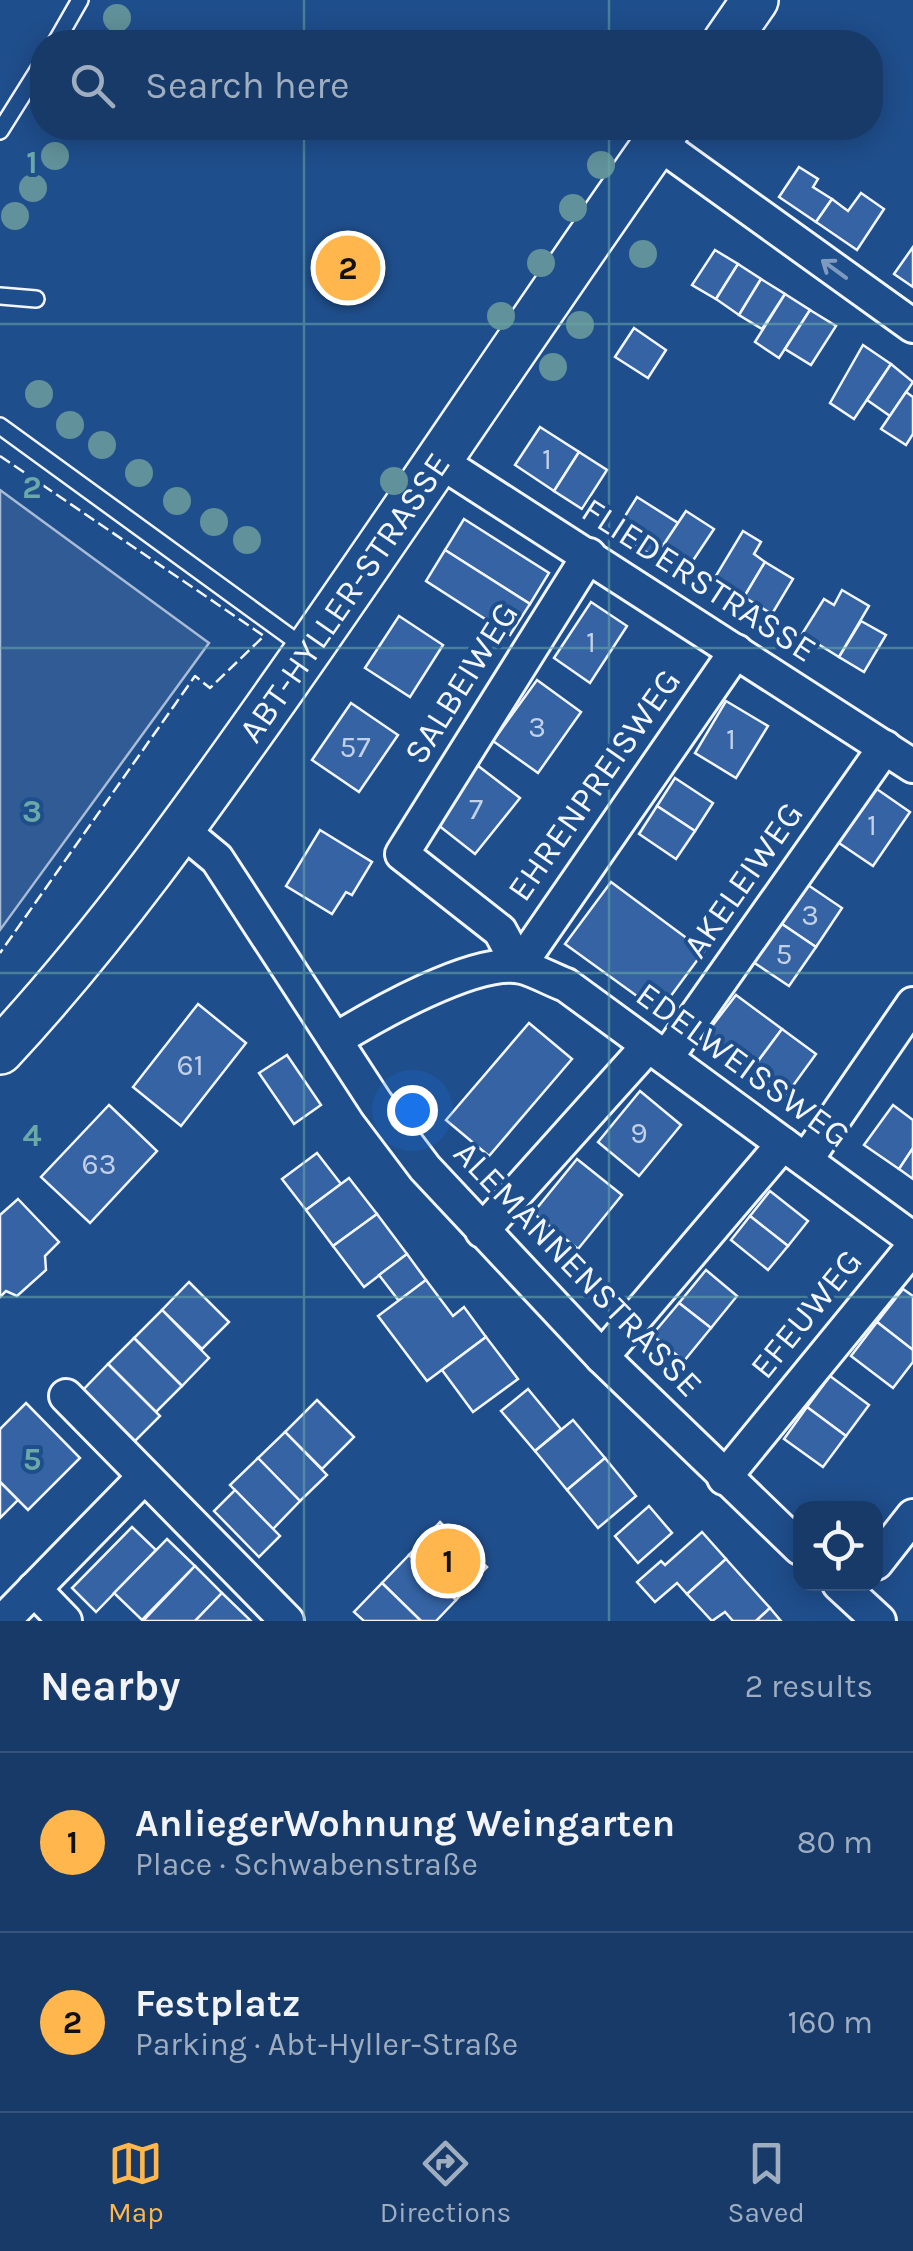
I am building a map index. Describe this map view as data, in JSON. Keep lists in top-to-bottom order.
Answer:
{
  "streets": {
    "street": [
      "FLIEDERSTRASSE",
      "ABT-HYLLER-STRASSE",
      "SALBEIWEG",
      "EHRENPREISWEG",
      "AKELEIWEG",
      "EDELWEISSWEG",
      "ALEMANNENSTRASSE",
      "EFEUWEG"
    ]
  },
  "crossings": [
    ["FLIEDERSTRASSE", "ABT-HYLLER-STRASSE"],
    ["FLIEDERSTRASSE", "SALBEIWEG"],
    ["FLIEDERSTRASSE", "EHRENPREISWEG"],
    ["FLIEDERSTRASSE", "AKELEIWEG"],
    ["ABT-HYLLER-STRASSE", "ALEMANNENSTRASSE"],
    ["SALBEIWEG", "EHRENPREISWEG"],
    ["SALBEIWEG", "EDELWEISSWEG"],
    ["EHRENPREISWEG", "EDELWEISSWEG"],
    ["AKELEIWEG", "EDELWEISSWEG"],
    ["AKELEIWEG", "ALEMANNENSTRASSE"],
    ["ALEMANNENSTRASSE", "EFEUWEG"]
  ],
  "house_numbers": [
    "1",
    "1",
    "3",
    "1",
    "57",
    "7",
    "1",
    "3",
    "5",
    "61",
    "9",
    "63"
  ],
  "page": {
    "search": "Search here",
    "pins": ["2", "1"],
    "heading": ["Nearby", "2 results"],
    "list": [
      {
        "mark": "1",
        "name": "AnliegerWohnung Weingarten",
        "note": "Place · Schwabenstraße",
        "value": "80 m"
      },
      {
        "mark": "2",
        "name": "Festplatz",
        "note": "Parking · Abt-Hyller-Straße",
        "value": "160 m"
      }
    ],
    "nav": ["Map", "Directions", "Saved"]
  },
  "grid": {
    "rows": [
      "1",
      "2",
      "3",
      "4",
      "5"
    ]
  }
}
